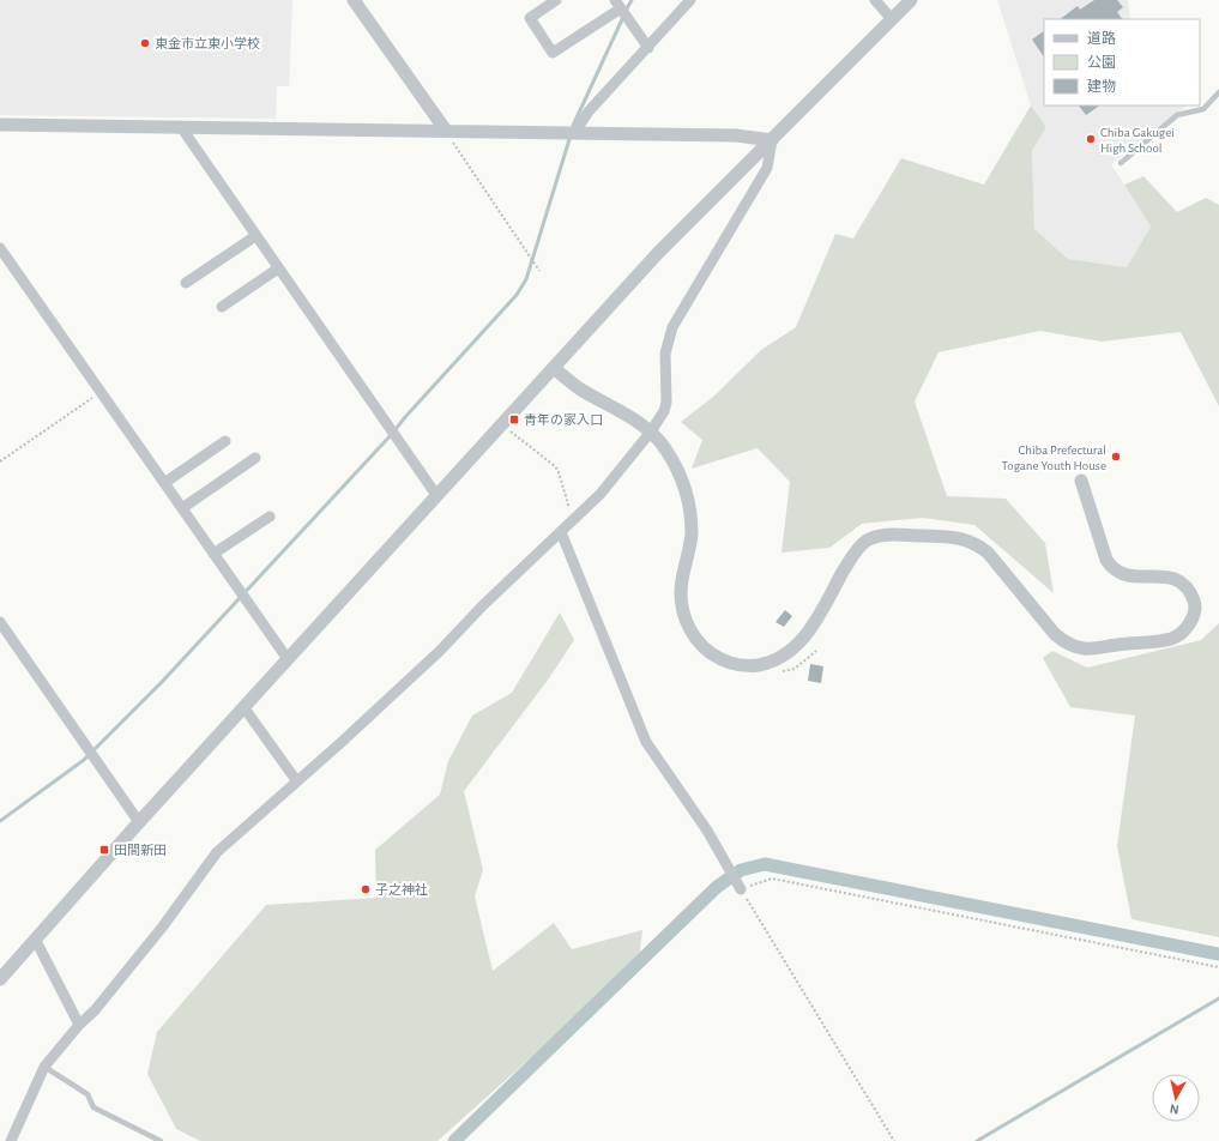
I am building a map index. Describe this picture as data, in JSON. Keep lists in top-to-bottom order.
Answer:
{
  "places": {
    "other": [
      "東金市立東小学校",
      "Chiba Gakugei High School",
      "Chiba Prefectural Togane Youth House",
      "子之神社"
    ],
    "transit": ["青年の家入口", "田間新田"]
  },
  "legend": ["道路", "公園", "建物"],
  "north": "bottom"
}
